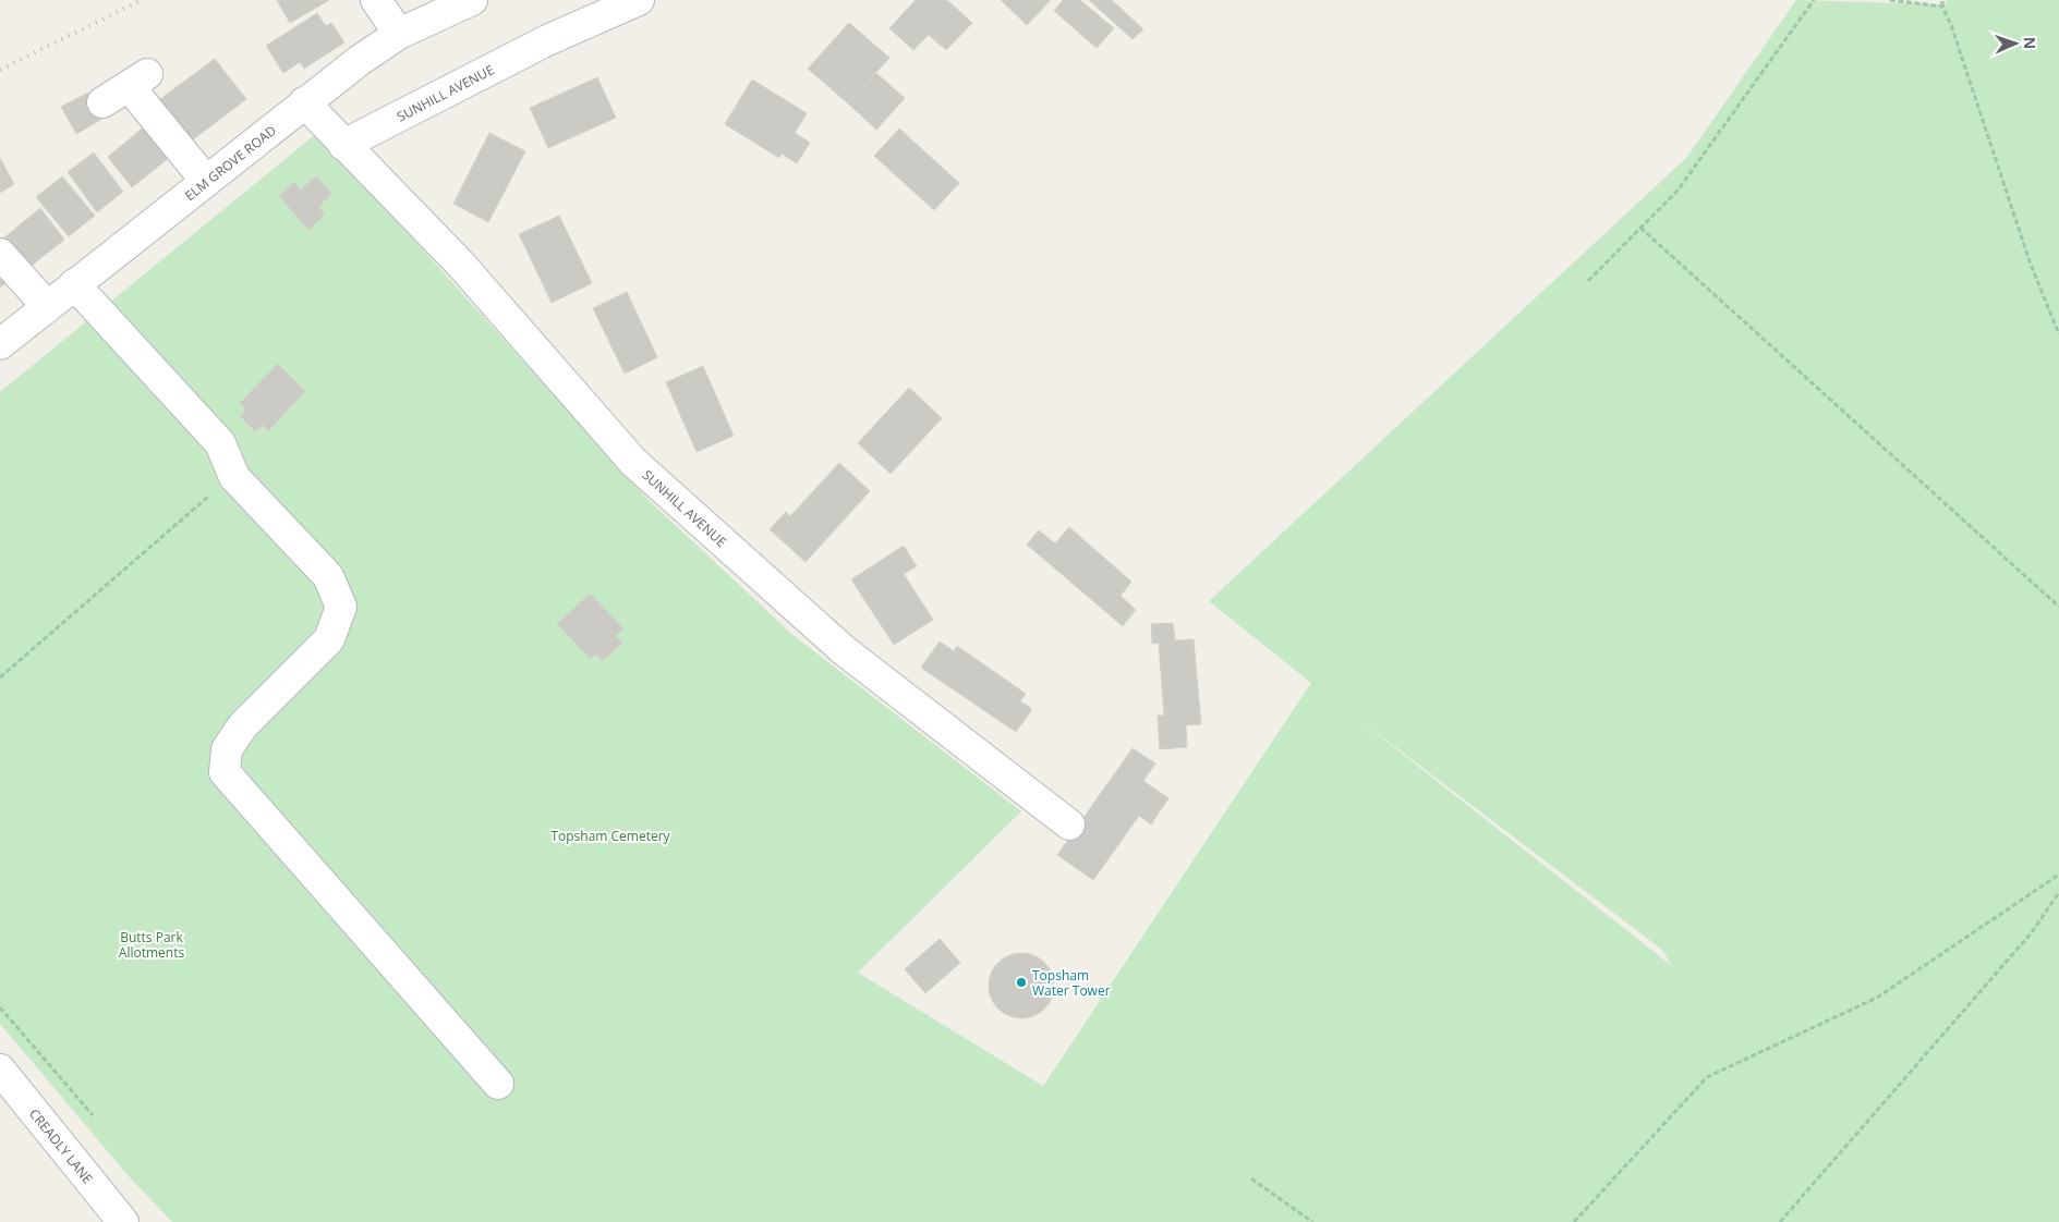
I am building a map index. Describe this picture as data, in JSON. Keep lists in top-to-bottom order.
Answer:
{
  "streets": {
    "street": ["SUNHILL AVENUE", "ELM GROVE ROAD", "CREADLY LANE"]
  },
  "crossings": [
    ["SUNHILL AVENUE", "ELM GROVE ROAD"]
  ],
  "parks": ["Topsham Cemetery", "Butts Park Allotments"],
  "places": ["Topsham Water Tower"],
  "north": "right"
}
